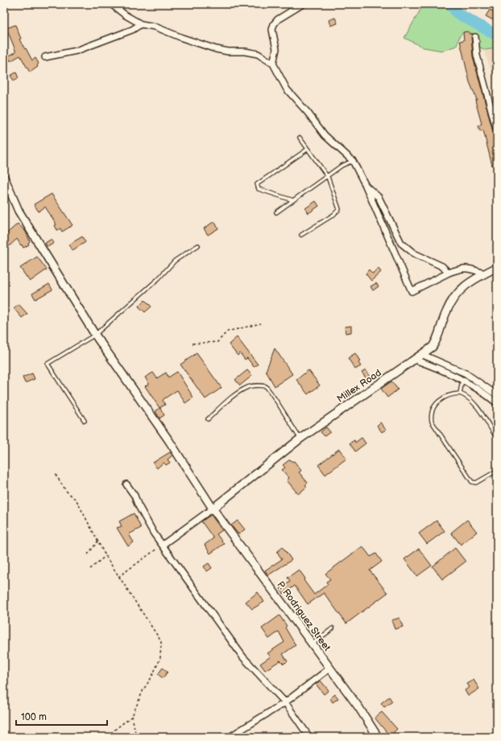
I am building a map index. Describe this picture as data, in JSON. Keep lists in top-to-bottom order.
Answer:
{
  "streets": {
    "street": ["Millex Road", "P. Rodriguez Street"]
  },
  "crossings": [
    ["Millex Road", "P. Rodriguez Street"]
  ],
  "scale_bar": "100 m"
}
